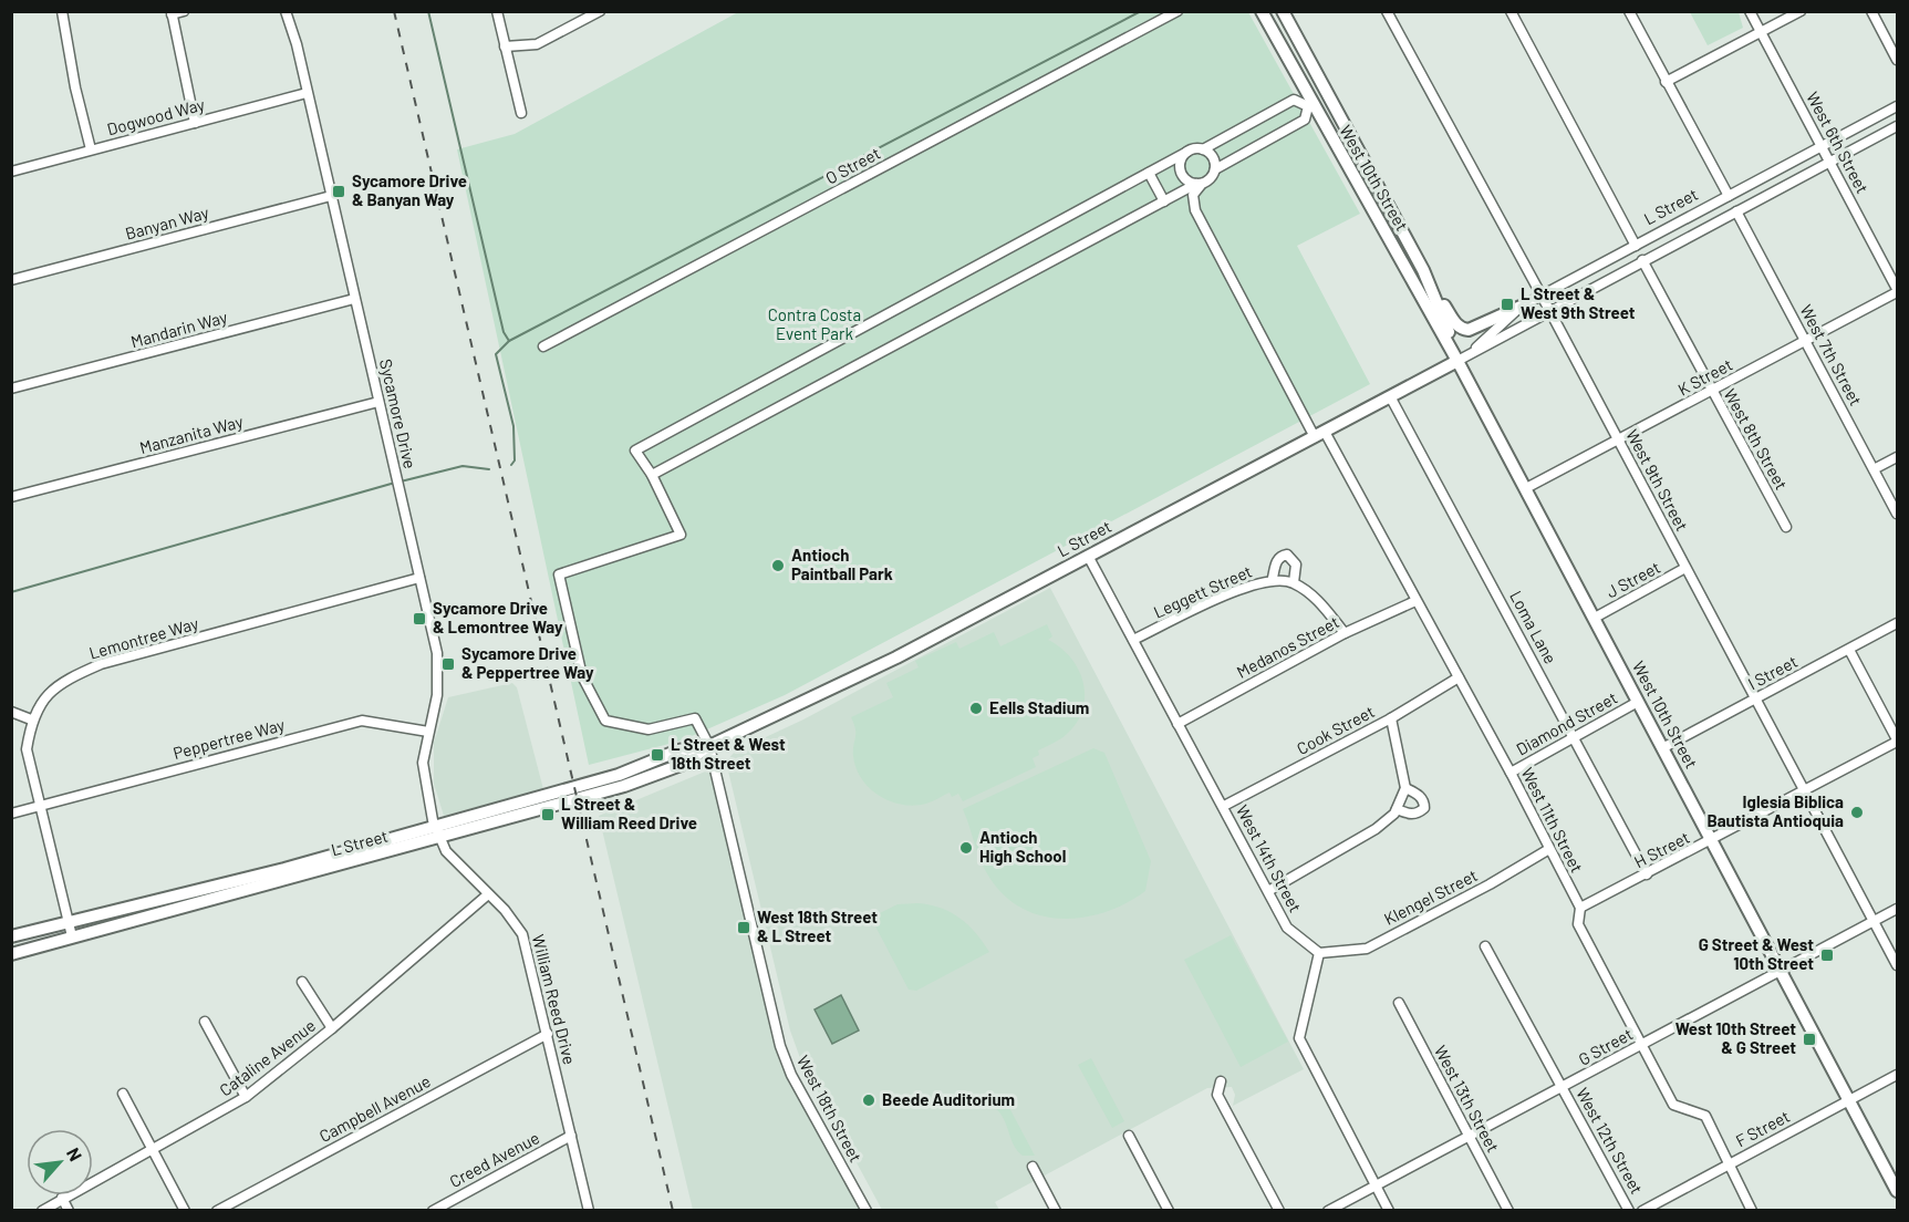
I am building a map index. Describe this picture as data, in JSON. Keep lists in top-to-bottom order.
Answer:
{
  "streets": {
    "main road": ["West 10th Street", "L Street"],
    "street": [
      "Dogwood Way",
      "West 6th Street",
      "O Street",
      "Banyan Way",
      "Mandarin Way",
      "West 7th Street",
      "K Street",
      "Sycamore Drive",
      "Manzanita Way",
      "West 8th Street",
      "West 9th Street",
      "J Street",
      "Leggett Street",
      "Loma Lane",
      "Lemontree Way",
      "Medanos Street",
      "I Street",
      "Diamond Street",
      "Cook Street",
      "Peppertree Way",
      "West 11th Street",
      "H Street",
      "West 14th Street",
      "Klengel Street",
      "William Reed Drive",
      "G Street",
      "Cataline Avenue",
      "West 13th Street",
      "Campbell Avenue",
      "West 18th Street",
      "F Street",
      "West 12th Street",
      "Creed Avenue"
    ]
  },
  "crossings": [
    ["Dogwood Way", "Sycamore Drive"],
    ["West 6th Street", "L Street"],
    ["West 6th Street", "K Street"],
    ["West 10th Street", "L Street"],
    ["West 10th Street", "K Street"],
    ["West 10th Street", "J Street"],
    ["West 10th Street", "I Street"],
    ["West 10th Street", "Diamond Street"],
    ["West 10th Street", "H Street"],
    ["West 10th Street", "G Street"],
    ["West 10th Street", "F Street"],
    ["L Street", "West 7th Street"],
    ["L Street", "Sycamore Drive"],
    ["L Street", "West 8th Street"],
    ["L Street", "West 9th Street"],
    ["L Street", "Loma Lane"],
    ["L Street", "Lemontree Way"],
    ["L Street", "West 11th Street"],
    ["L Street", "West 14th Street"],
    ["L Street", "William Reed Drive"],
    ["L Street", "West 18th Street"],
    ["Banyan Way", "Sycamore Drive"],
    ["Mandarin Way", "Sycamore Drive"],
    ["West 7th Street", "K Street"],
    ["K Street", "West 8th Street"],
    ["K Street", "West 9th Street"],
    ["Sycamore Drive", "Manzanita Way"],
    ["Sycamore Drive", "Lemontree Way"],
    ["Sycamore Drive", "Peppertree Way"],
    ["Sycamore Drive", "William Reed Drive"],
    ["West 9th Street", "J Street"],
    ["West 9th Street", "I Street"],
    ["West 9th Street", "H Street"],
    ["West 9th Street", "G Street"],
    ["Leggett Street", "Medanos Street"],
    ["Leggett Street", "West 14th Street"],
    ["Loma Lane", "Diamond Street"],
    ["Loma Lane", "H Street"],
    ["Lemontree Way", "Peppertree Way"],
    ["Medanos Street", "West 11th Street"],
    ["Medanos Street", "West 14th Street"],
    ["Diamond Street", "West 11th Street"],
    ["Cook Street", "West 11th Street"],
    ["Cook Street", "West 14th Street"],
    ["West 11th Street", "H Street"],
    ["West 11th Street", "Klengel Street"],
    ["West 11th Street", "G Street"],
    ["West 11th Street", "F Street"],
    ["West 14th Street", "Klengel Street"],
    ["William Reed Drive", "Cataline Avenue"],
    ["William Reed Drive", "Campbell Avenue"],
    ["William Reed Drive", "Creed Avenue"],
    ["G Street", "West 13th Street"],
    ["G Street", "West 12th Street"]
  ],
  "parks": ["Contra Costa Event Park"],
  "places": {
    "transit": [
      "Sycamore Drive & Banyan Way",
      "L Street & West 9th Street",
      "Sycamore Drive & Lemontree Way",
      "Sycamore Drive & Peppertree Way",
      "L Street & West 18th Street",
      "L Street & William Reed Drive",
      "West 18th Street & L Street",
      "G Street & West 10th Street",
      "West 10th Street & G Street"
    ],
    "other": [
      "Antioch Paintball Park",
      "Eells Stadium",
      "Iglesia Biblica Bautista Antioquia",
      "Antioch High School",
      "Beede Auditorium"
    ]
  },
  "north": "top right"
}
